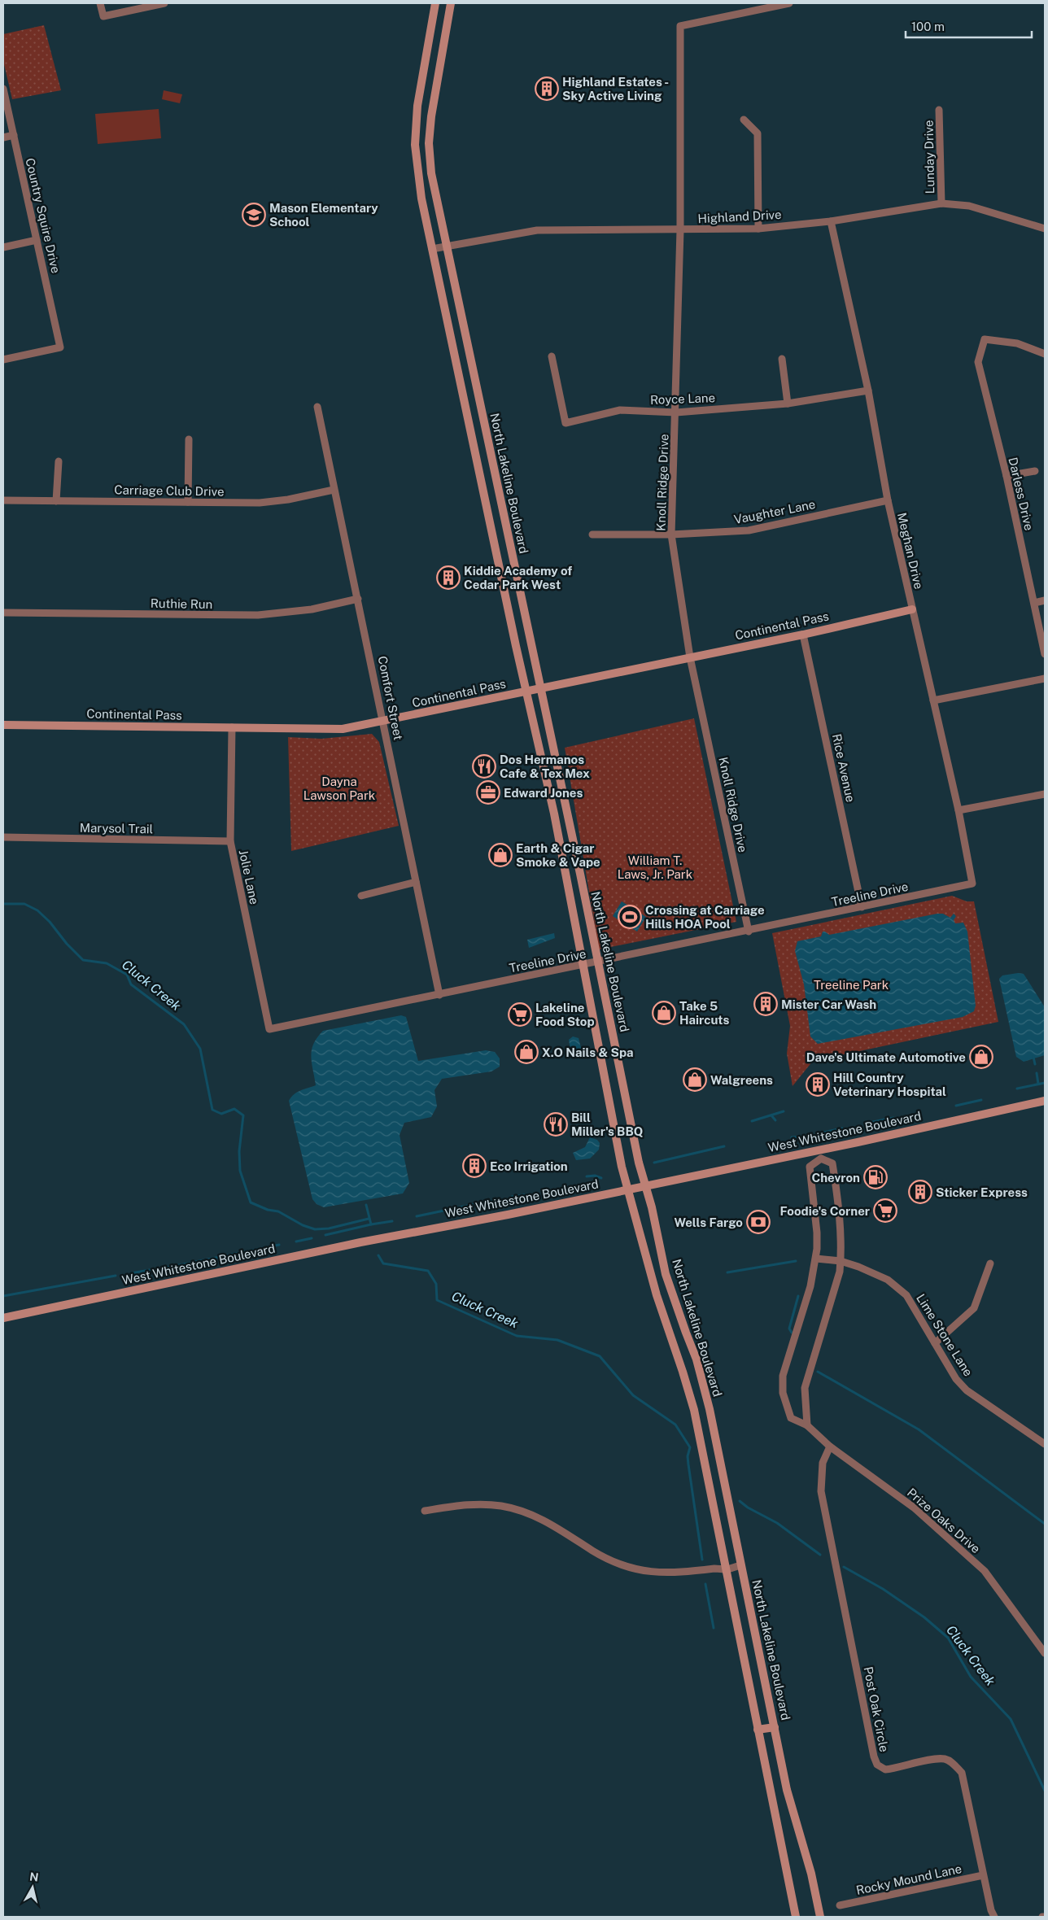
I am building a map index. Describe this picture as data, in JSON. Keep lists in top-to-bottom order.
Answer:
{
  "streets": {
    "main road": ["North Lakeline Boulevard", "Continental Pass", "West Whitestone Boulevard"],
    "street": [
      "Lunday Drive",
      "Country Squire Drive",
      "Highland Drive",
      "Royce Lane",
      "Knoll Ridge Drive",
      "Carriage Club Drive",
      "Darless Drive",
      "Vaughter Lane",
      "Meghan Drive",
      "Ruthie Run",
      "Comfort Street",
      "Rice Avenue",
      "Marysol Trail",
      "Jolie Lane",
      "Treeline Drive",
      "Lime Stone Lane",
      "Prize Oaks Drive",
      "Post Oak Circle",
      "Rocky Mound Lane"
    ]
  },
  "crossings": [
    ["Lunday Drive", "Highland Drive"],
    ["Highland Drive", "Knoll Ridge Drive"],
    ["Highland Drive", "North Lakeline Boulevard"],
    ["Highland Drive", "Meghan Drive"],
    ["Royce Lane", "Knoll Ridge Drive"],
    ["Royce Lane", "Meghan Drive"],
    ["Knoll Ridge Drive", "Vaughter Lane"],
    ["Knoll Ridge Drive", "Continental Pass"],
    ["Knoll Ridge Drive", "Treeline Drive"],
    ["North Lakeline Boulevard", "Continental Pass"],
    ["North Lakeline Boulevard", "Treeline Drive"],
    ["North Lakeline Boulevard", "West Whitestone Boulevard"],
    ["Carriage Club Drive", "Comfort Street"],
    ["Vaughter Lane", "Meghan Drive"],
    ["Meghan Drive", "Continental Pass"],
    ["Meghan Drive", "Treeline Drive"],
    ["Ruthie Run", "Comfort Street"],
    ["Continental Pass", "Comfort Street"],
    ["Continental Pass", "Rice Avenue"],
    ["Continental Pass", "Jolie Lane"],
    ["Comfort Street", "Treeline Drive"],
    ["Rice Avenue", "Treeline Drive"],
    ["Marysol Trail", "Jolie Lane"],
    ["Jolie Lane", "Treeline Drive"],
    ["West Whitestone Boulevard", "Prize Oaks Drive"],
    ["Lime Stone Lane", "Prize Oaks Drive"],
    ["Prize Oaks Drive", "Post Oak Circle"],
    ["Post Oak Circle", "Rocky Mound Lane"]
  ],
  "water": ["Cluck Creek"],
  "parks": ["Dayna Lawson Park", "William T. Laws, Jr. Park", "Treeline Park"],
  "places": {
    "building": [
      "Highland Estates - Sky Active Living",
      "Kiddie Academy of Cedar Park West",
      "Mister Car Wash",
      "Hill Country Veterinary Hospital",
      "Eco Irrigation",
      "Sticker Express"
    ],
    "school or university": ["Mason Elementary School"],
    "restaurant": ["Dos Hermanos Cafe & Tex Mex", "Bill Miller's BBQ"],
    "office": ["Edward Jones"],
    "shop": [
      "Earth & Cigar Smoke & Vape",
      "Take 5 Haircuts",
      "X.O Nails & Spa",
      "Dave's Ultimate Automotive",
      "Walgreens"
    ],
    "sports": ["Crossing at Carriage Hills HOA Pool"],
    "supermarket": ["Lakeline Food Stop", "Foodie's Corner"],
    "fuel station": ["Chevron"],
    "bank": ["Wells Fargo"]
  },
  "scale_bar": "100 m",
  "north": "top"
}
